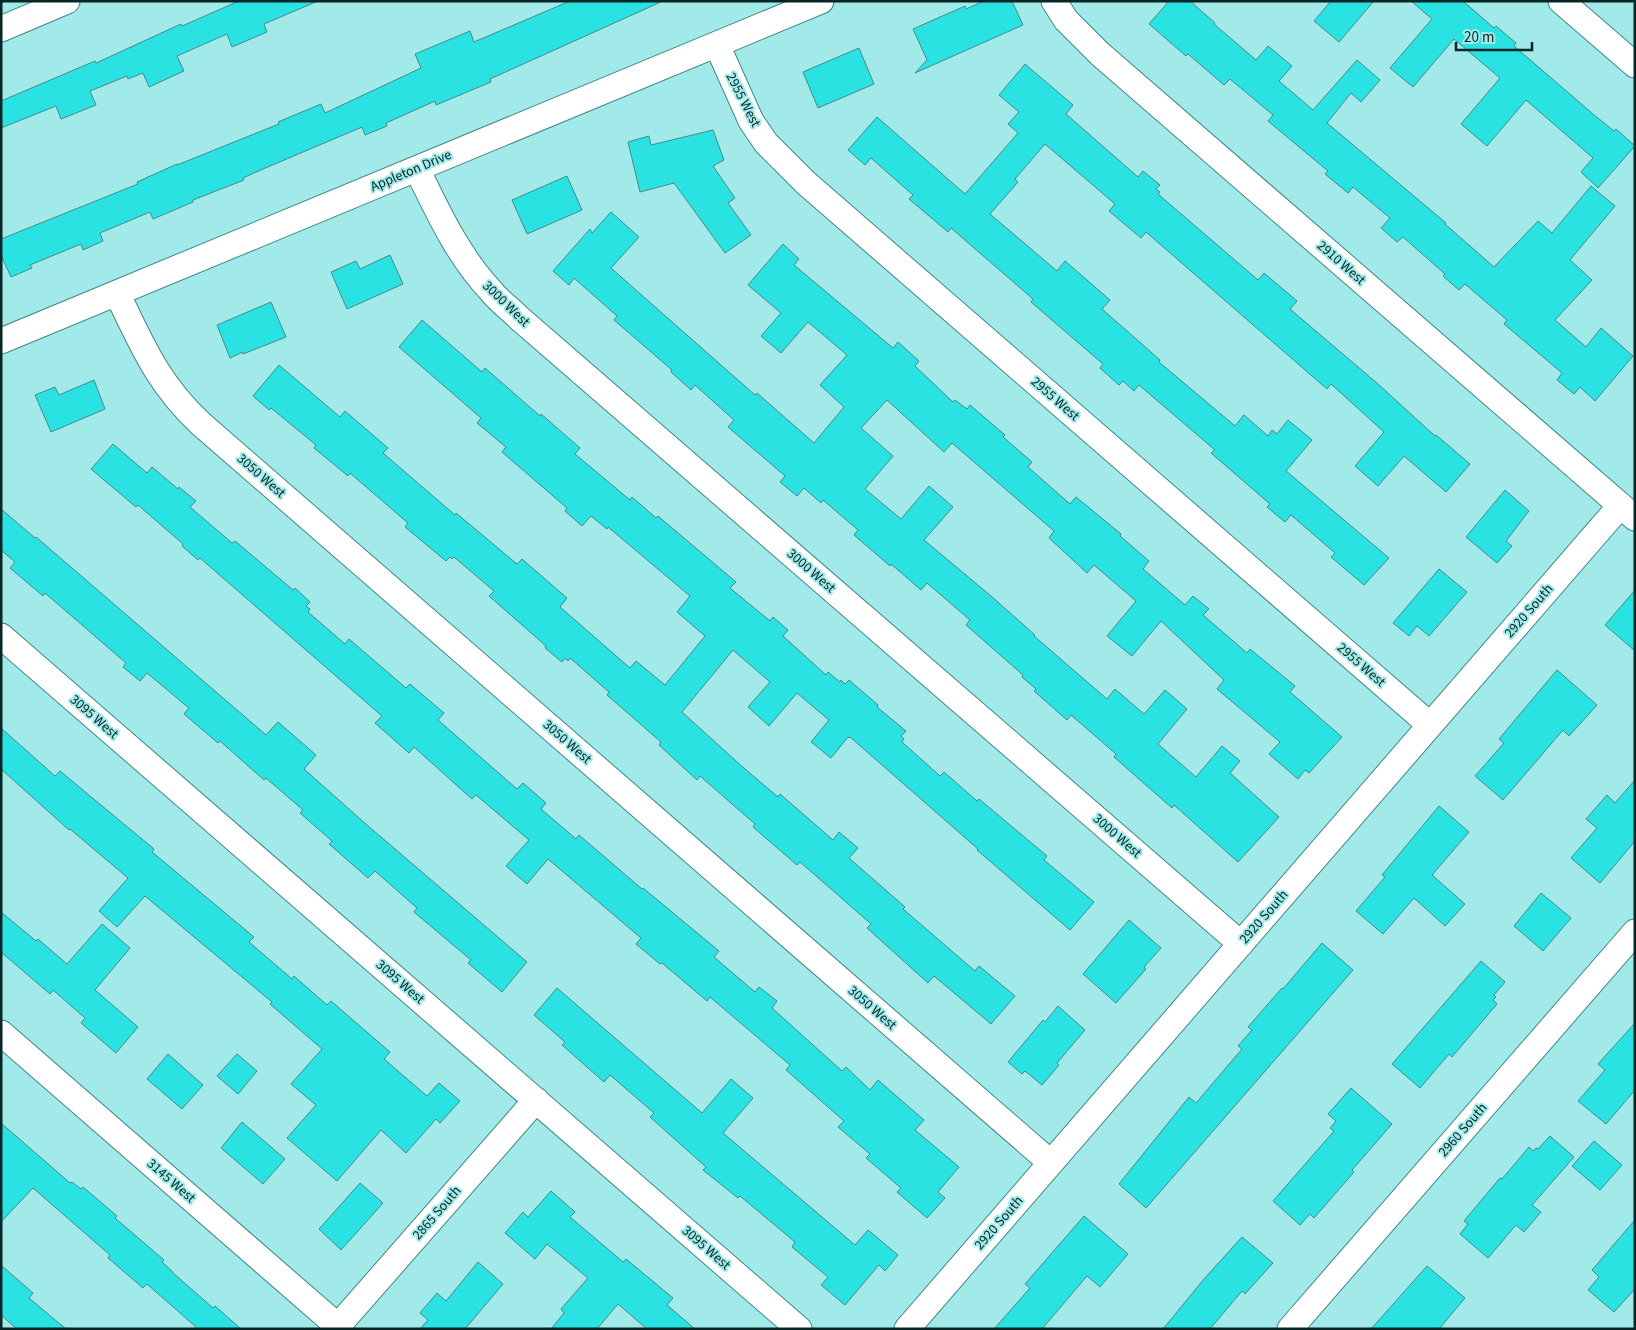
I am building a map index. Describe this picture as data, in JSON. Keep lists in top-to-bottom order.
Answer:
{
  "streets": {
    "street": [
      "2955 West",
      "Appleton Drive",
      "2910 West",
      "3000 West",
      "3050 West",
      "2920 South",
      "3095 West",
      "2960 South",
      "3145 West",
      "2865 South"
    ]
  },
  "crossings": [
    ["2955 West", "Appleton Drive"],
    ["2955 West", "2920 South"],
    ["Appleton Drive", "3000 West"],
    ["Appleton Drive", "3050 West"],
    ["2910 West", "2920 South"],
    ["3000 West", "2920 South"],
    ["3050 West", "2920 South"],
    ["3095 West", "2865 South"],
    ["3145 West", "2865 South"]
  ],
  "scale_bar": "20 m"
}
